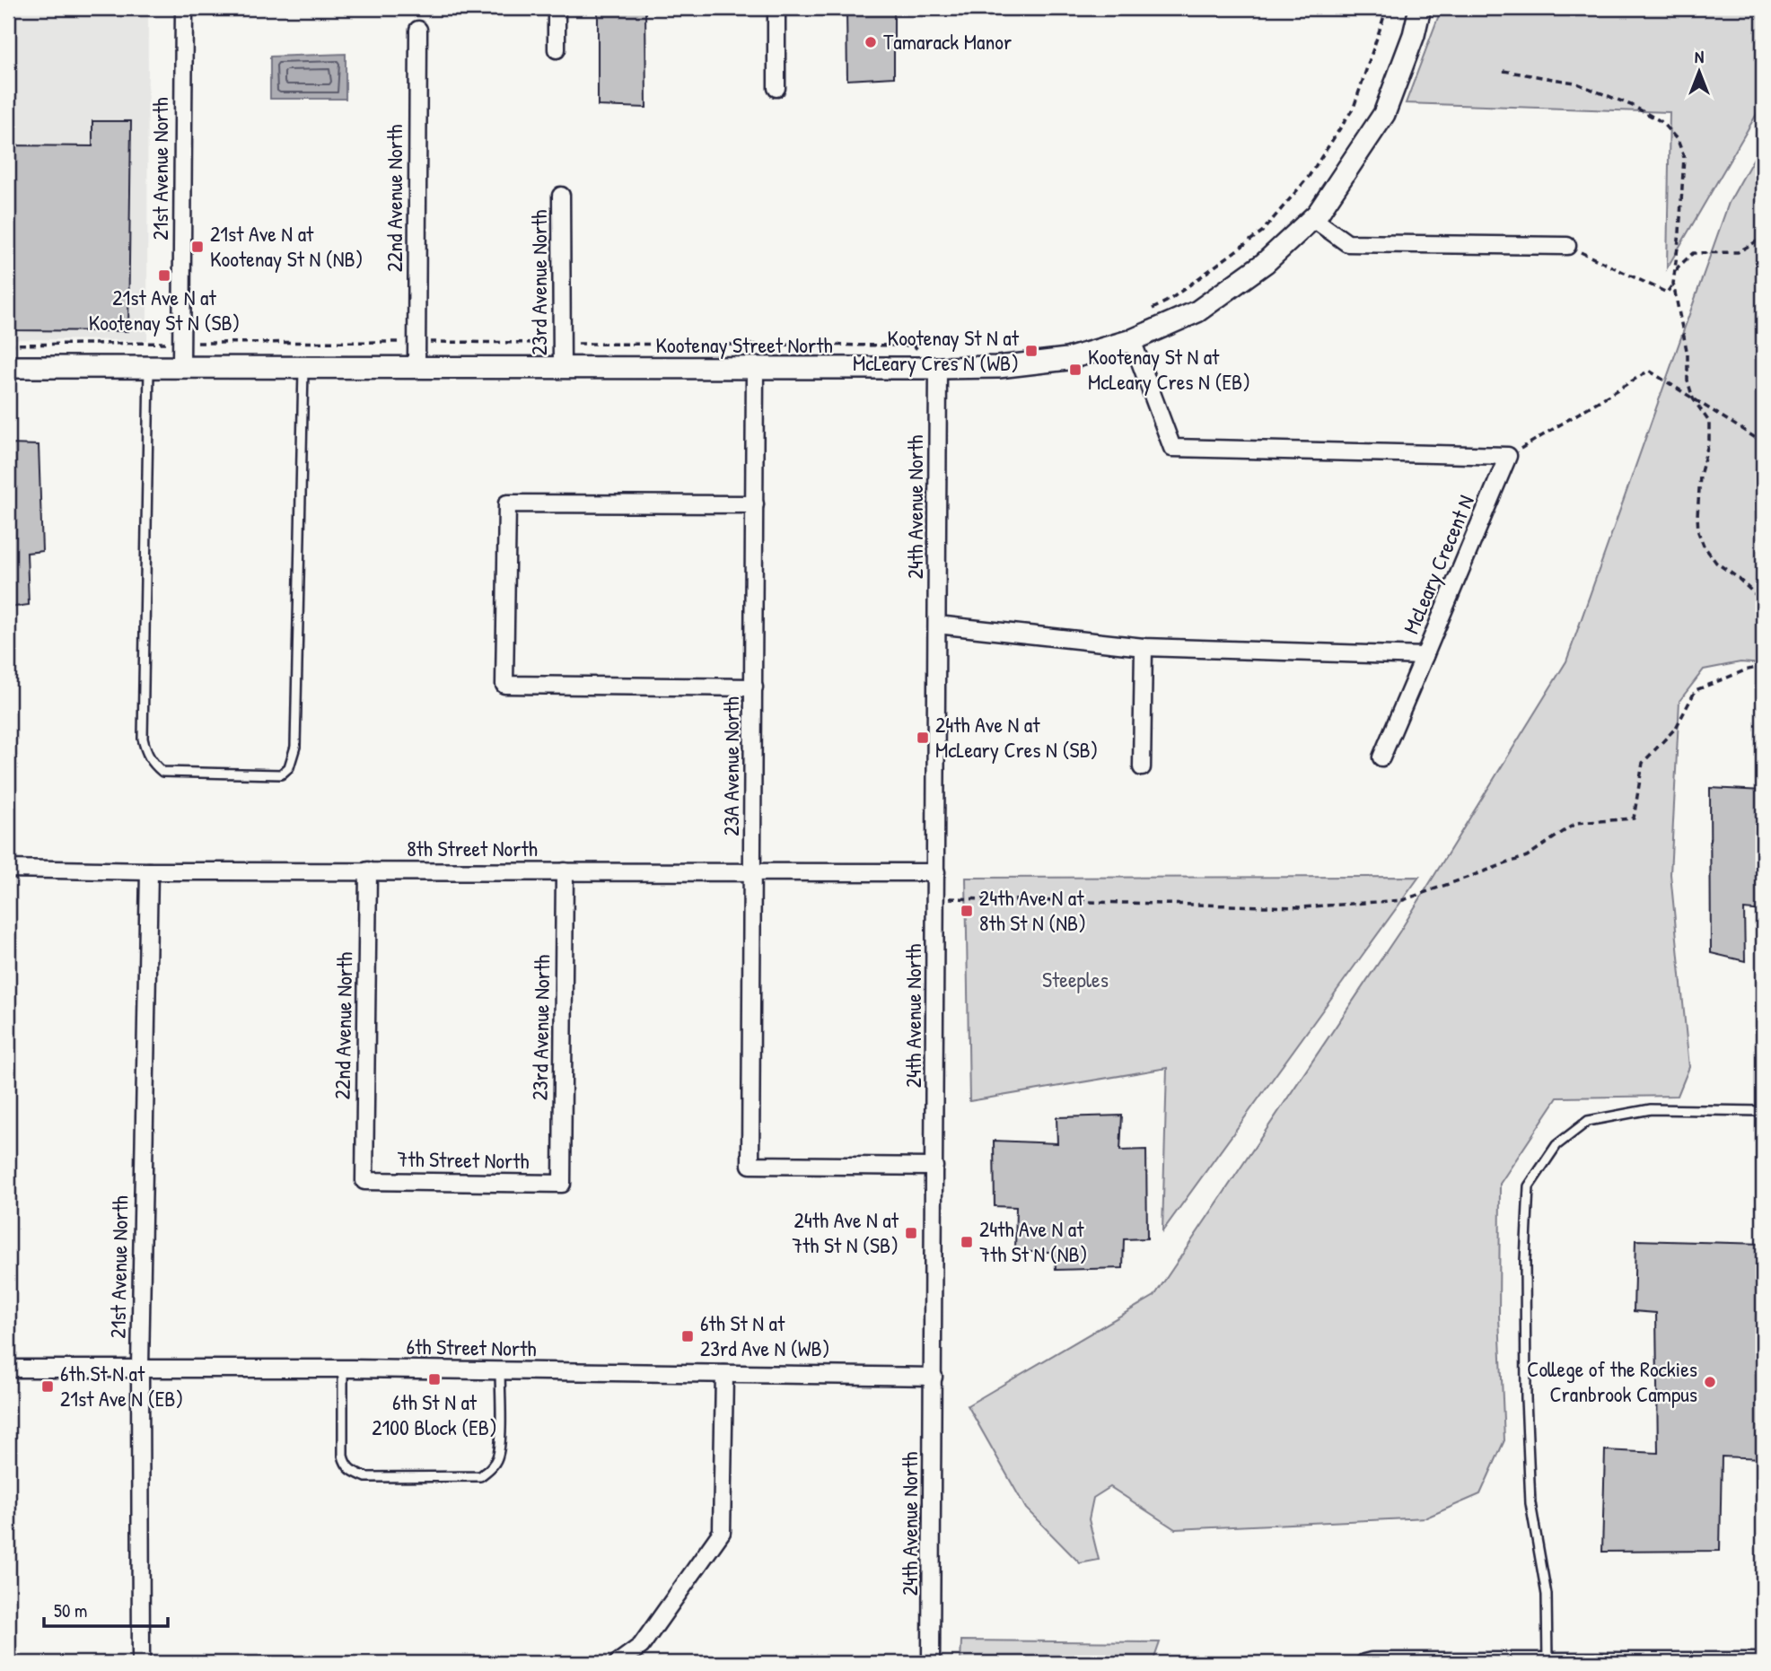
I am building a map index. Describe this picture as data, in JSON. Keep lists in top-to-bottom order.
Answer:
{
  "streets": {
    "street": [
      "21st Avenue North",
      "22nd Avenue North",
      "23rd Avenue North",
      "Kootenay Street North",
      "24th Avenue North",
      "McLeary Crecent N",
      "23A Avenue North",
      "8th Street North",
      "7th Street North",
      "6th Street North"
    ]
  },
  "crossings": [
    ["21st Avenue North", "Kootenay Street North"],
    ["21st Avenue North", "8th Street North"],
    ["21st Avenue North", "6th Street North"],
    ["22nd Avenue North", "Kootenay Street North"],
    ["22nd Avenue North", "8th Street North"],
    ["22nd Avenue North", "7th Street North"],
    ["23rd Avenue North", "Kootenay Street North"],
    ["23rd Avenue North", "8th Street North"],
    ["23rd Avenue North", "7th Street North"],
    ["Kootenay Street North", "24th Avenue North"],
    ["Kootenay Street North", "23A Avenue North"],
    ["24th Avenue North", "McLeary Crecent N"],
    ["24th Avenue North", "23A Avenue North"],
    ["24th Avenue North", "8th Street North"],
    ["24th Avenue North", "6th Street North"],
    ["23A Avenue North", "8th Street North"]
  ],
  "parks": ["Steeples"],
  "places": {
    "other": ["Tamarack Manor", "College of the Rockies Cranbrook Campus"],
    "transit": [
      "21st Ave N at Kootenay St N (NB)",
      "21st Ave N at Kootenay St N (SB)",
      "Kootenay St N at McLeary Cres N (WB)",
      "Kootenay St N at McLeary Cres N (EB)",
      "24th Ave N at McLeary Cres N (SB)",
      "24th Ave N at 8th St N (NB)",
      "24th Ave N at 7th St N (SB)",
      "24th Ave N at 7th St N (NB)",
      "6th St N at 23rd Ave N (WB)",
      "6th St N at 2100 Block (EB)",
      "6th St N at 21st Ave N (EB)"
    ]
  },
  "scale_bar": "50 m",
  "north": "top"
}
